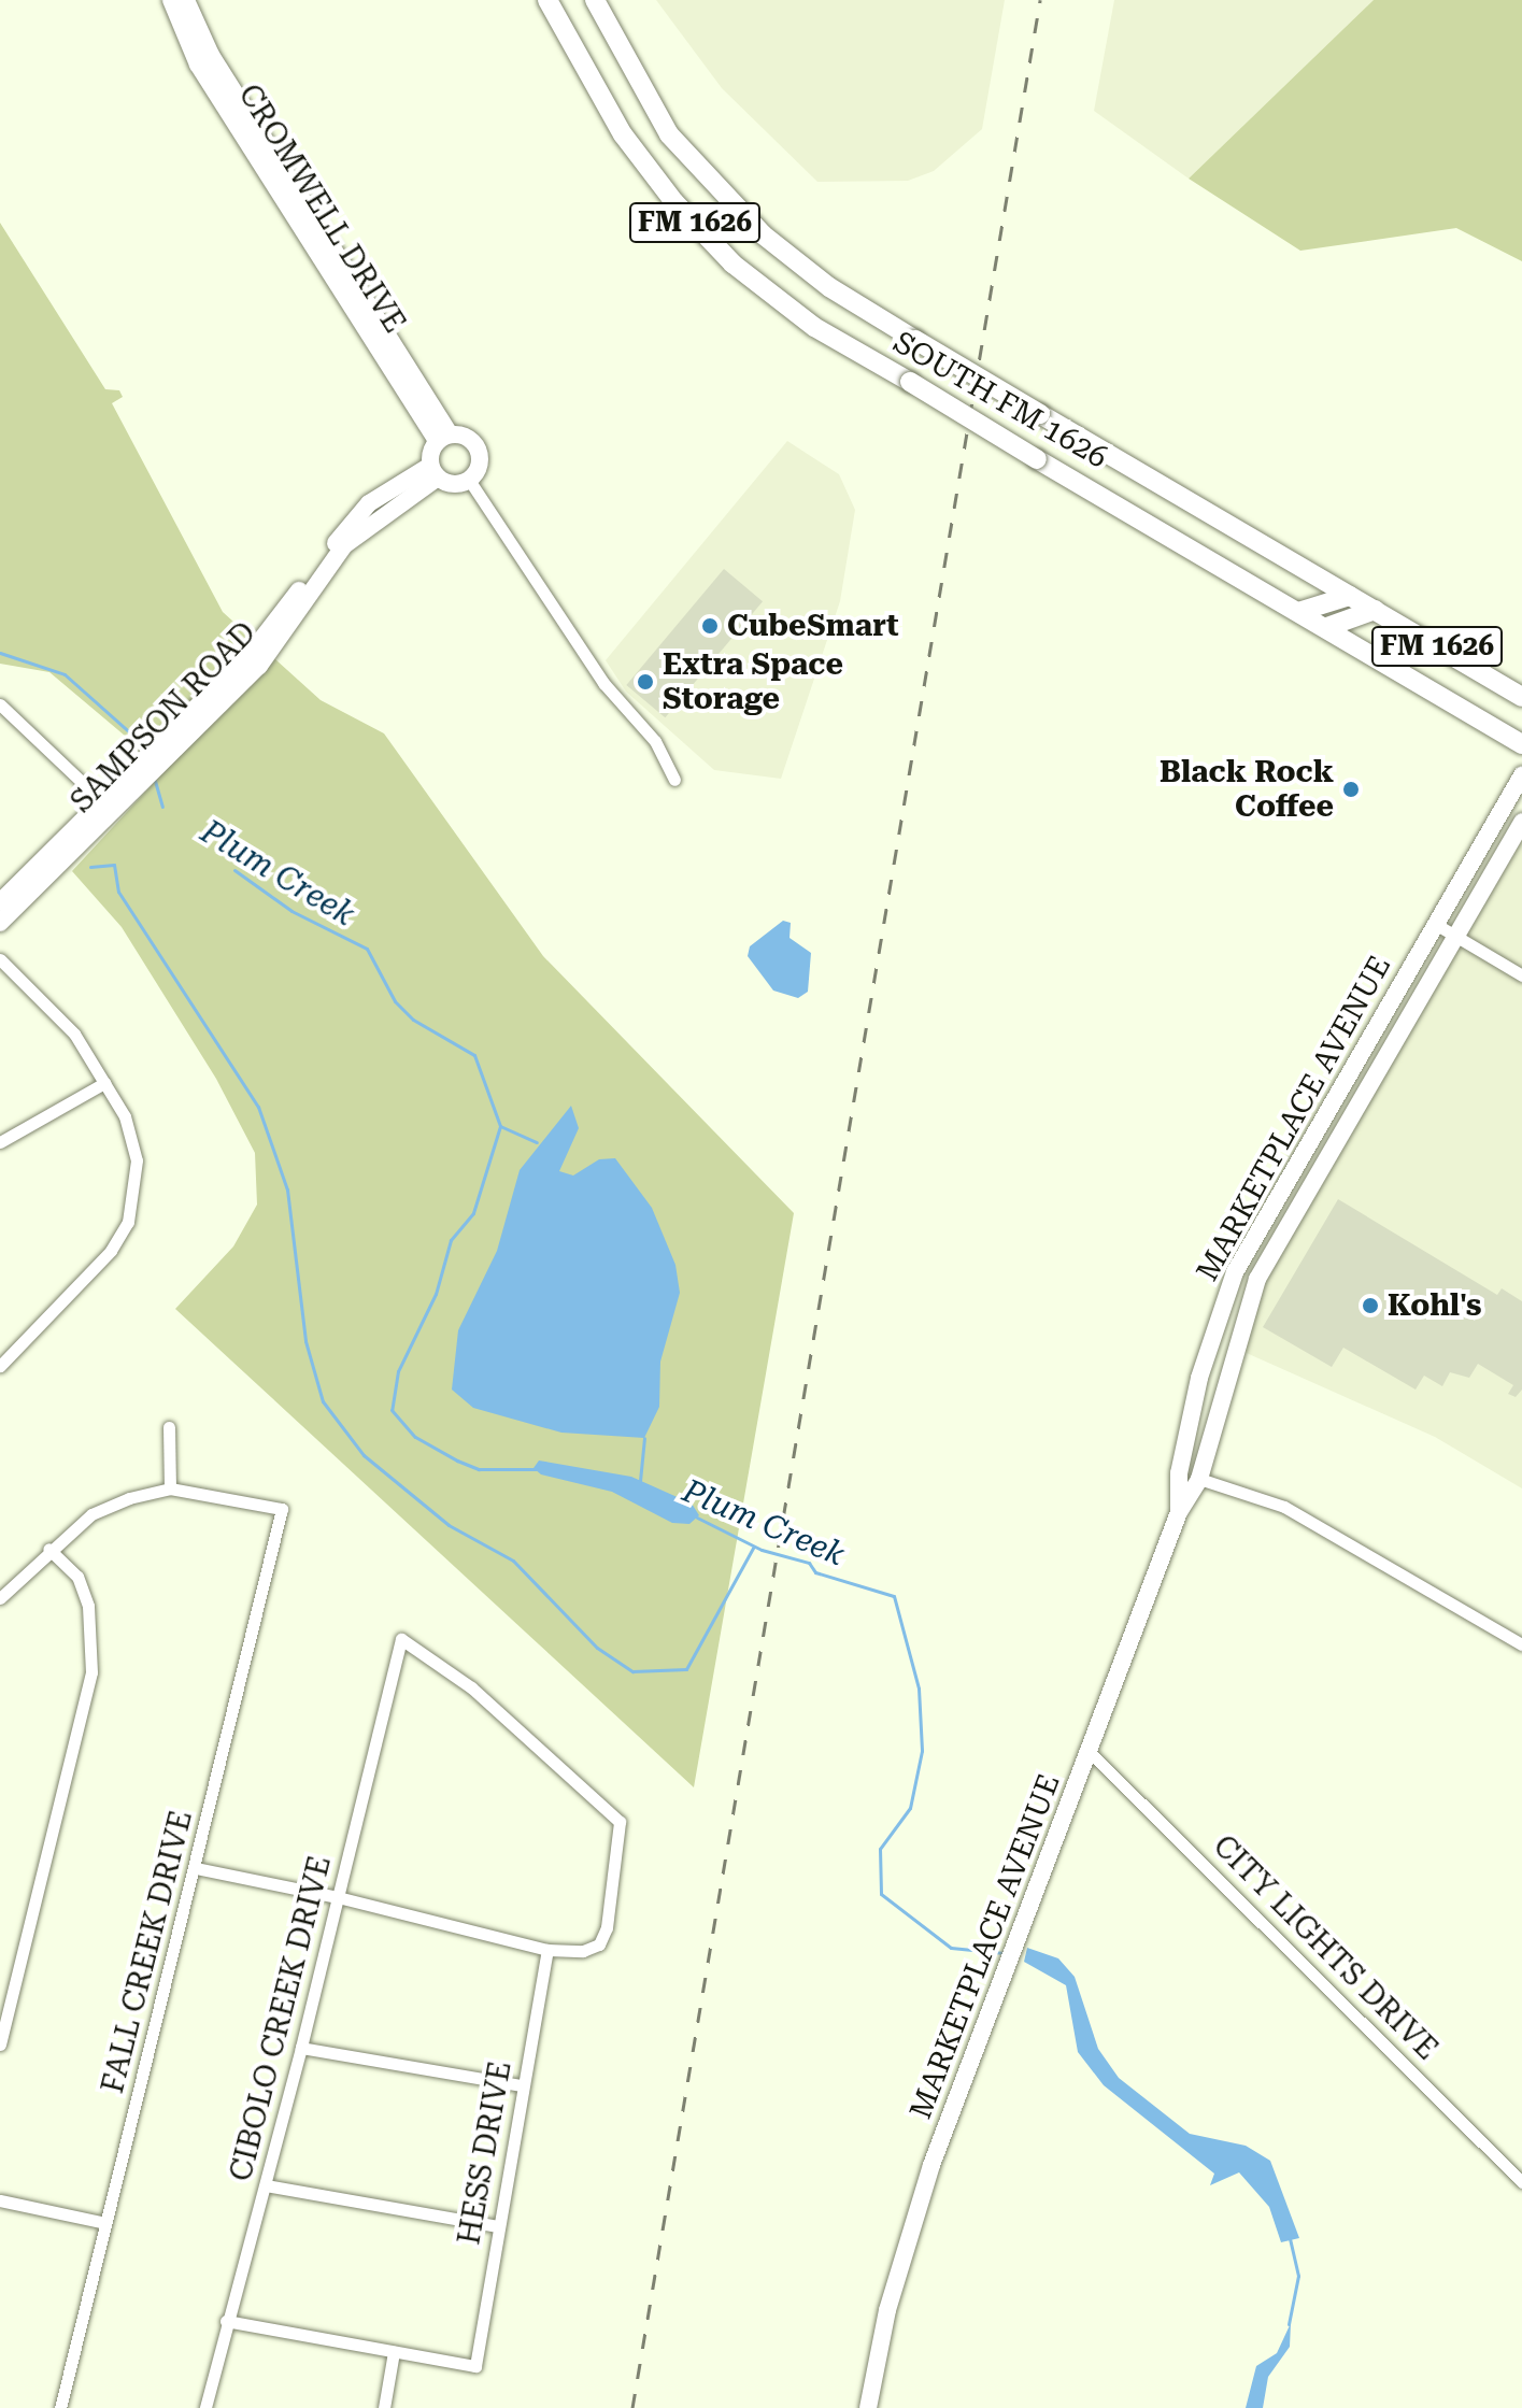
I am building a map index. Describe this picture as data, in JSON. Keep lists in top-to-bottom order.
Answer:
{
  "streets": {
    "main road": ["FM 1626", "SOUTH FM 1626"],
    "street": [
      "CROMWELL DRIVE",
      "SAMPSON ROAD",
      "MARKETPLACE AVENUE",
      "CITY LIGHTS DRIVE",
      "FALL CREEK DRIVE",
      "CIBOLO CREEK DRIVE",
      "HESS DRIVE"
    ]
  },
  "crossings": [
    ["CROMWELL DRIVE", "SAMPSON ROAD"],
    ["MARKETPLACE AVENUE", "CITY LIGHTS DRIVE"],
    ["CIBOLO CREEK DRIVE", "HESS DRIVE"]
  ],
  "water": ["Plum Creek"],
  "places": [
    "CubeSmart",
    "Extra Space Storage",
    "Black Rock Coffee",
    "Kohl's"
  ]
}
